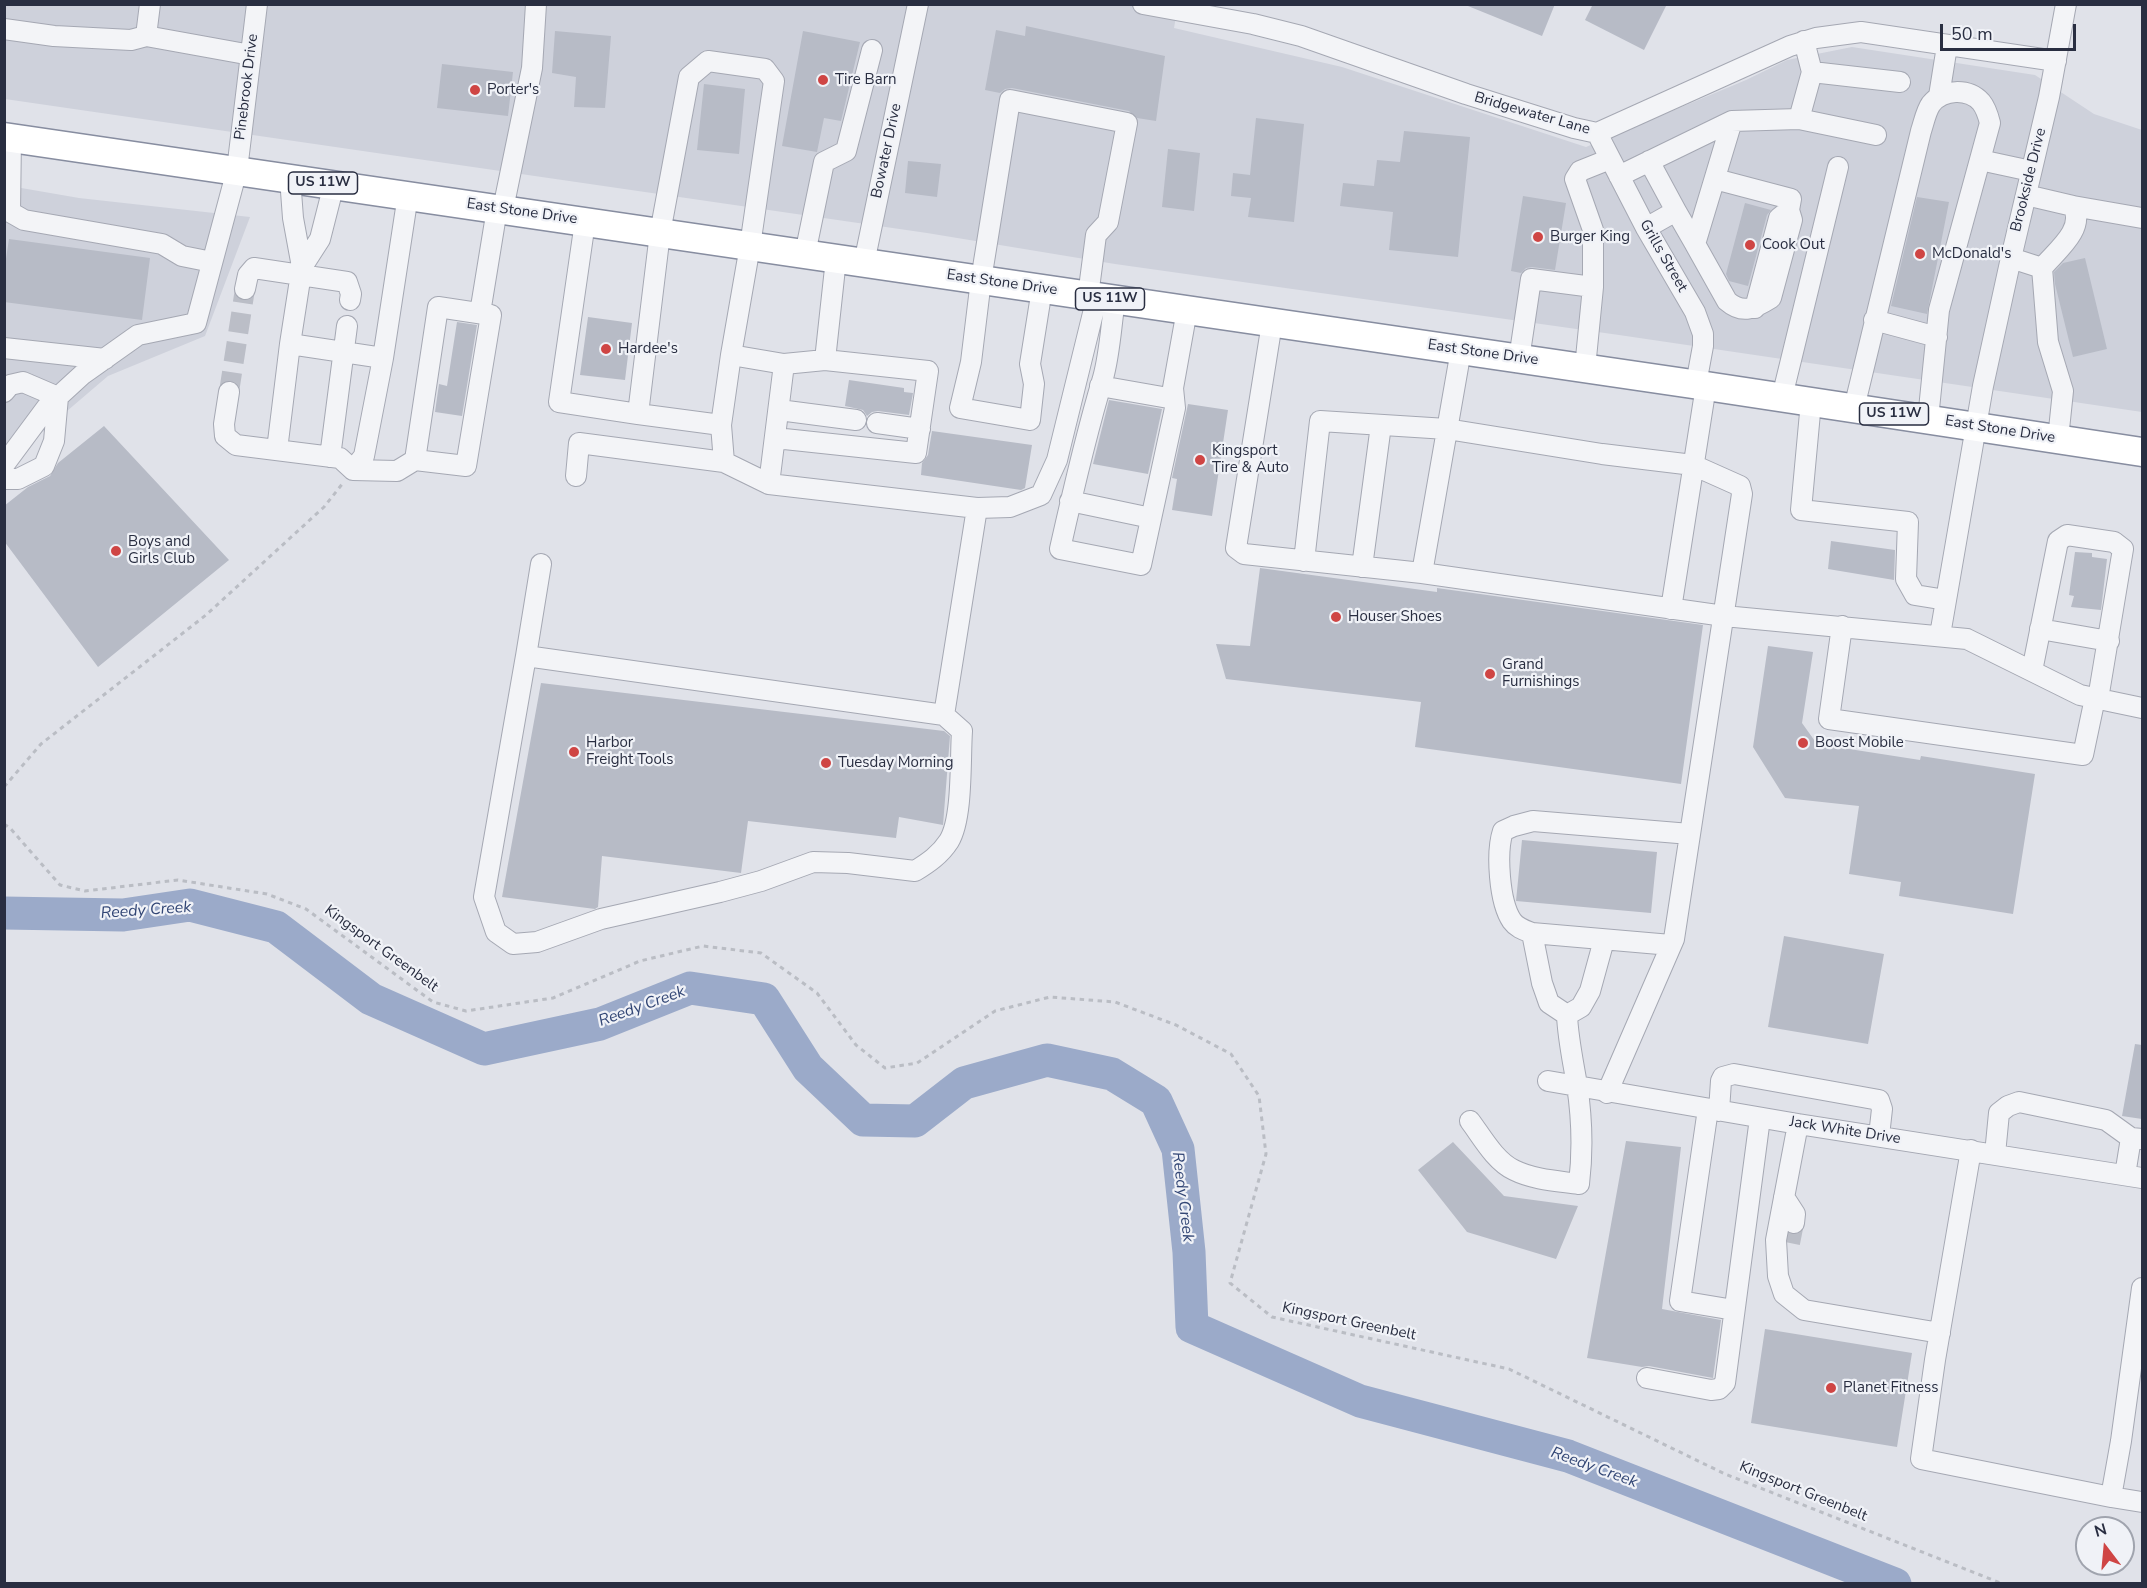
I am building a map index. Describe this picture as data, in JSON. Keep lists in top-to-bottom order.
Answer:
{
  "streets": {
    "highway": ["US 11W", "East Stone Drive"],
    "street": [
      "Pinebrook Drive",
      "Bridgewater Lane",
      "Bowater Drive",
      "Brookside Drive",
      "Grills Street",
      "Jack White Drive"
    ],
    "path": ["Kingsport Greenbelt"]
  },
  "crossings": [
    ["Pinebrook Drive", "East Stone Drive"],
    ["Bridgewater Lane", "Brookside Drive"],
    ["Bridgewater Lane", "Grills Street"],
    ["Bowater Drive", "East Stone Drive"],
    ["Brookside Drive", "East Stone Drive"],
    ["East Stone Drive", "Grills Street"]
  ],
  "water": ["Reedy Creek"],
  "places": [
    "Tire Barn",
    "Porter's",
    "Burger King",
    "Cook Out",
    "McDonald's",
    "Hardee's",
    "Kingsport Tire & Auto",
    "Boys and Girls Club",
    "Houser Shoes",
    "Grand Furnishings",
    "Boost Mobile",
    "Harbor Freight Tools",
    "Tuesday Morning",
    "Planet Fitness"
  ],
  "scale_bar": "50 m",
  "north": "top"
}
